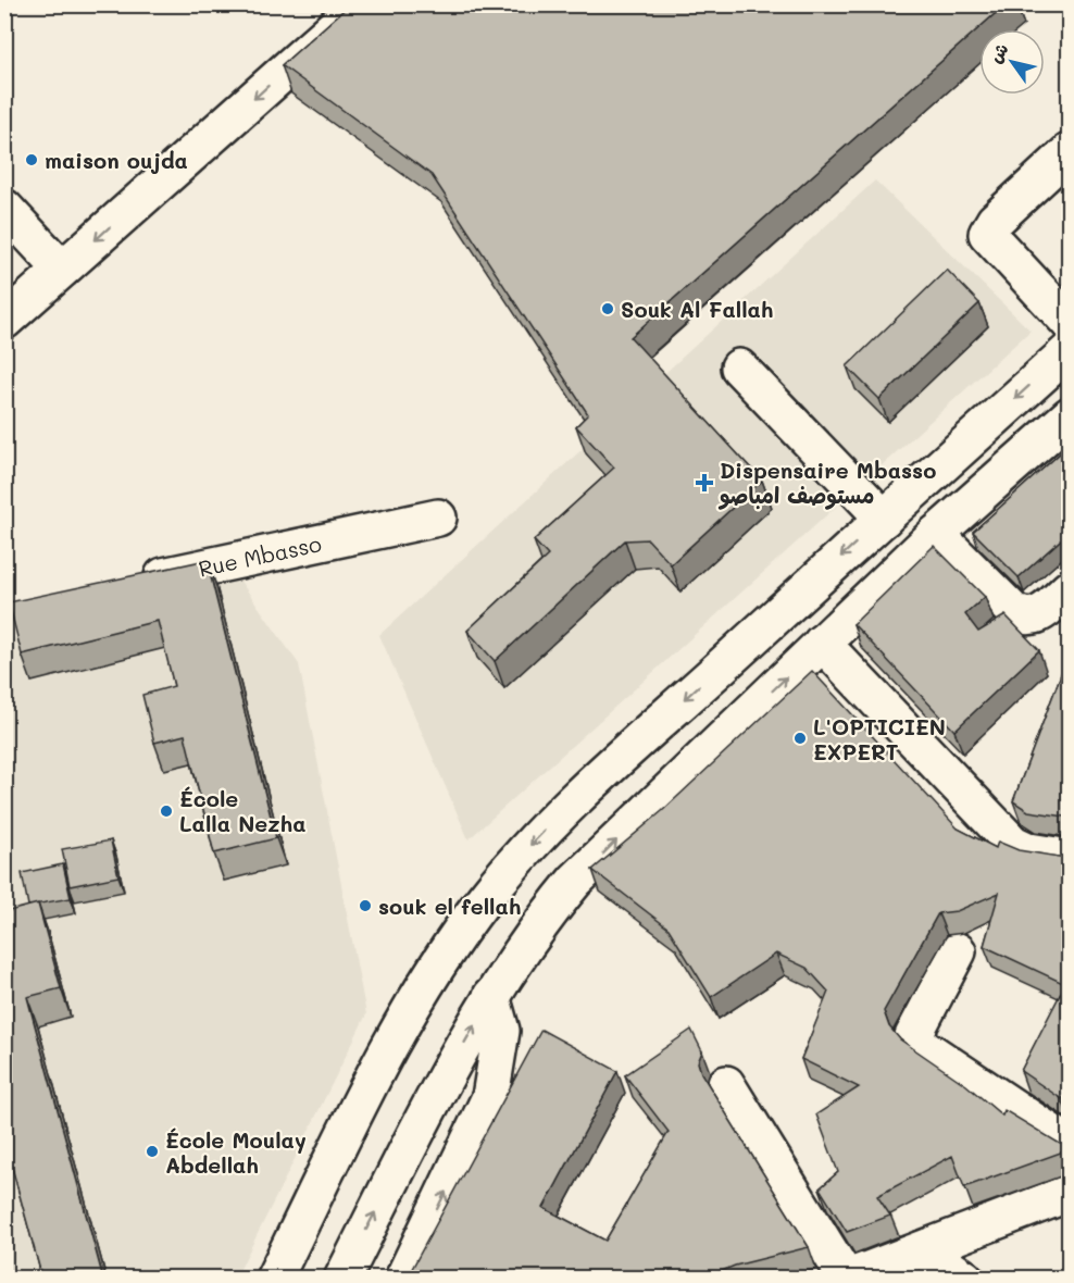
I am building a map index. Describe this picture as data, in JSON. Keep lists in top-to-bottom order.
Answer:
{
  "streets": {
    "street": ["Rue Mbasso"]
  },
  "places": {
    "other": [
      "maison oujda",
      "Souk Al Fallah",
      "L'OPTICIEN EXPERT",
      "École Lalla Nezha",
      "souk el fellah",
      "École Moulay Abdellah"
    ],
    "health": ["Dispensaire Mbasso مستوصف امباصو"]
  },
  "north": "top left"
}
